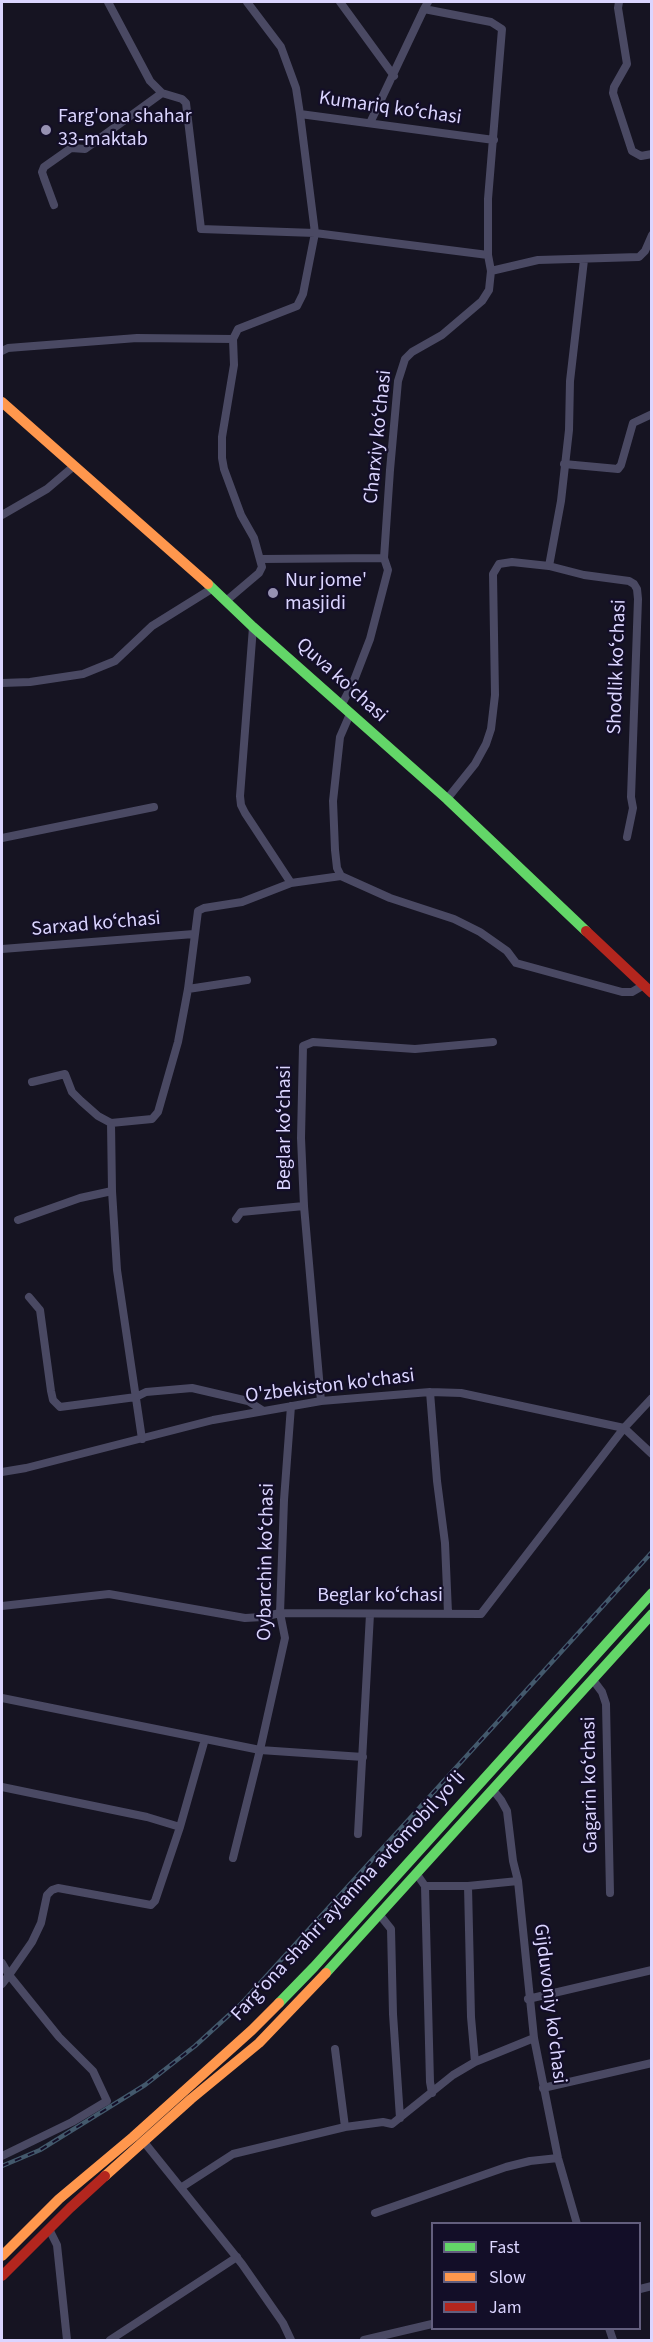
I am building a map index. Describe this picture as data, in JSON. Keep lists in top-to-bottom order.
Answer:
{
  "streets": {
    "main road": ["Quva ko'chasi", "Fargʻona shahri aylanma avtomobil yoʻli"],
    "street": [
      "Kumariq koʻchasi",
      "Charxiy koʻchasi",
      "Shodlik koʻchasi",
      "Sarxad koʻchasi",
      "Beglar koʻchasi",
      "O'zbekiston ko'chasi",
      "Oybarchin koʻchasi",
      "Gagarin koʻchasi",
      "Gijduvoniy ko'chasi"
    ]
  },
  "crossings": [
    ["Charxiy koʻchasi", "Quva ko'chasi"],
    ["Shodlik koʻchasi", "Quva ko'chasi"],
    ["Beglar koʻchasi", "O'zbekiston ko'chasi"],
    ["Beglar koʻchasi", "Oybarchin koʻchasi"],
    ["O'zbekiston ko'chasi", "Oybarchin koʻchasi"],
    ["Gagarin koʻchasi", "Fargʻona shahri aylanma avtomobil yoʻli"],
    ["Fargʻona shahri aylanma avtomobil yoʻli", "Gijduvoniy ko'chasi"]
  ],
  "places": ["Farg'ona shahar 33-maktab", "Nur jome' masjidi"],
  "legend": ["Fast", "Slow", "Jam"]
}
